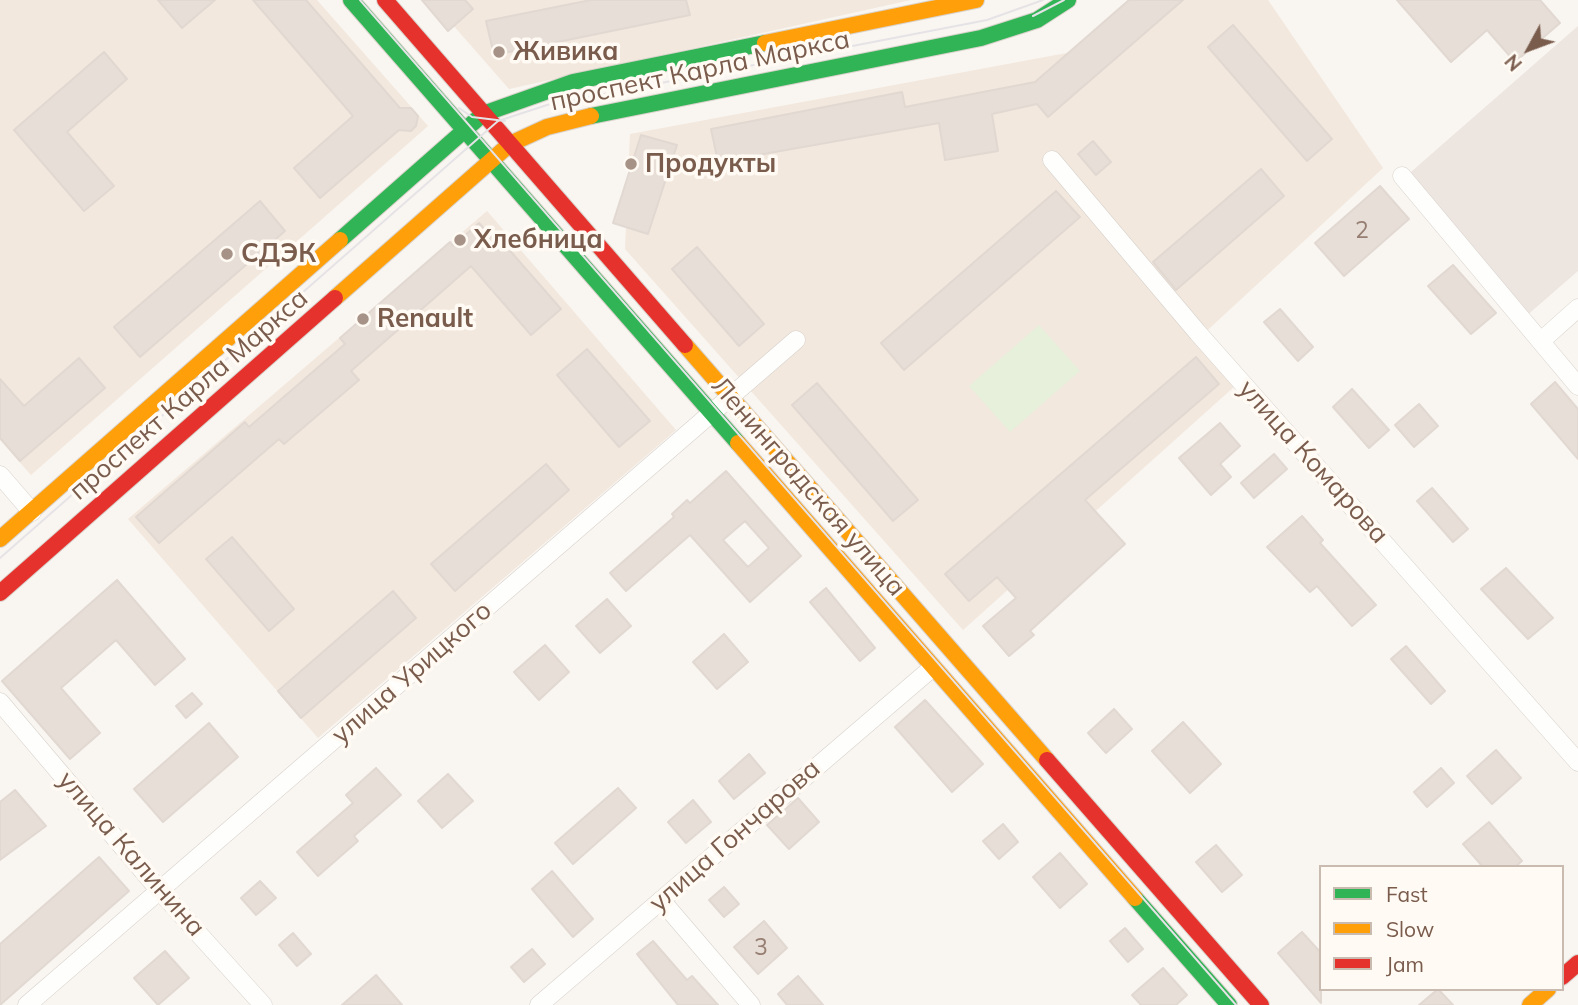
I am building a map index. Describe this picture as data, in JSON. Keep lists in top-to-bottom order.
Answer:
{
  "streets": {
    "main road": ["проспект Карла Маркса", "Ленинградская улица"],
    "street": [
      "улица Комарова",
      "улица Урицкого",
      "улица Гончарова",
      "улица Калинина"
    ]
  },
  "crossings": [
    ["проспект Карла Маркса", "Ленинградская улица"],
    ["Ленинградская улица", "улица Урицкого"],
    ["Ленинградская улица", "улица Гончарова"],
    ["улица Урицкого", "улица Калинина"]
  ],
  "places": [
    "Живика",
    "Продукты",
    "Хлебница",
    "СДЭК",
    "Renault"
  ],
  "house_numbers": ["2", "3"],
  "legend": ["Fast", "Slow", "Jam"],
  "north": "bottom left"
}
